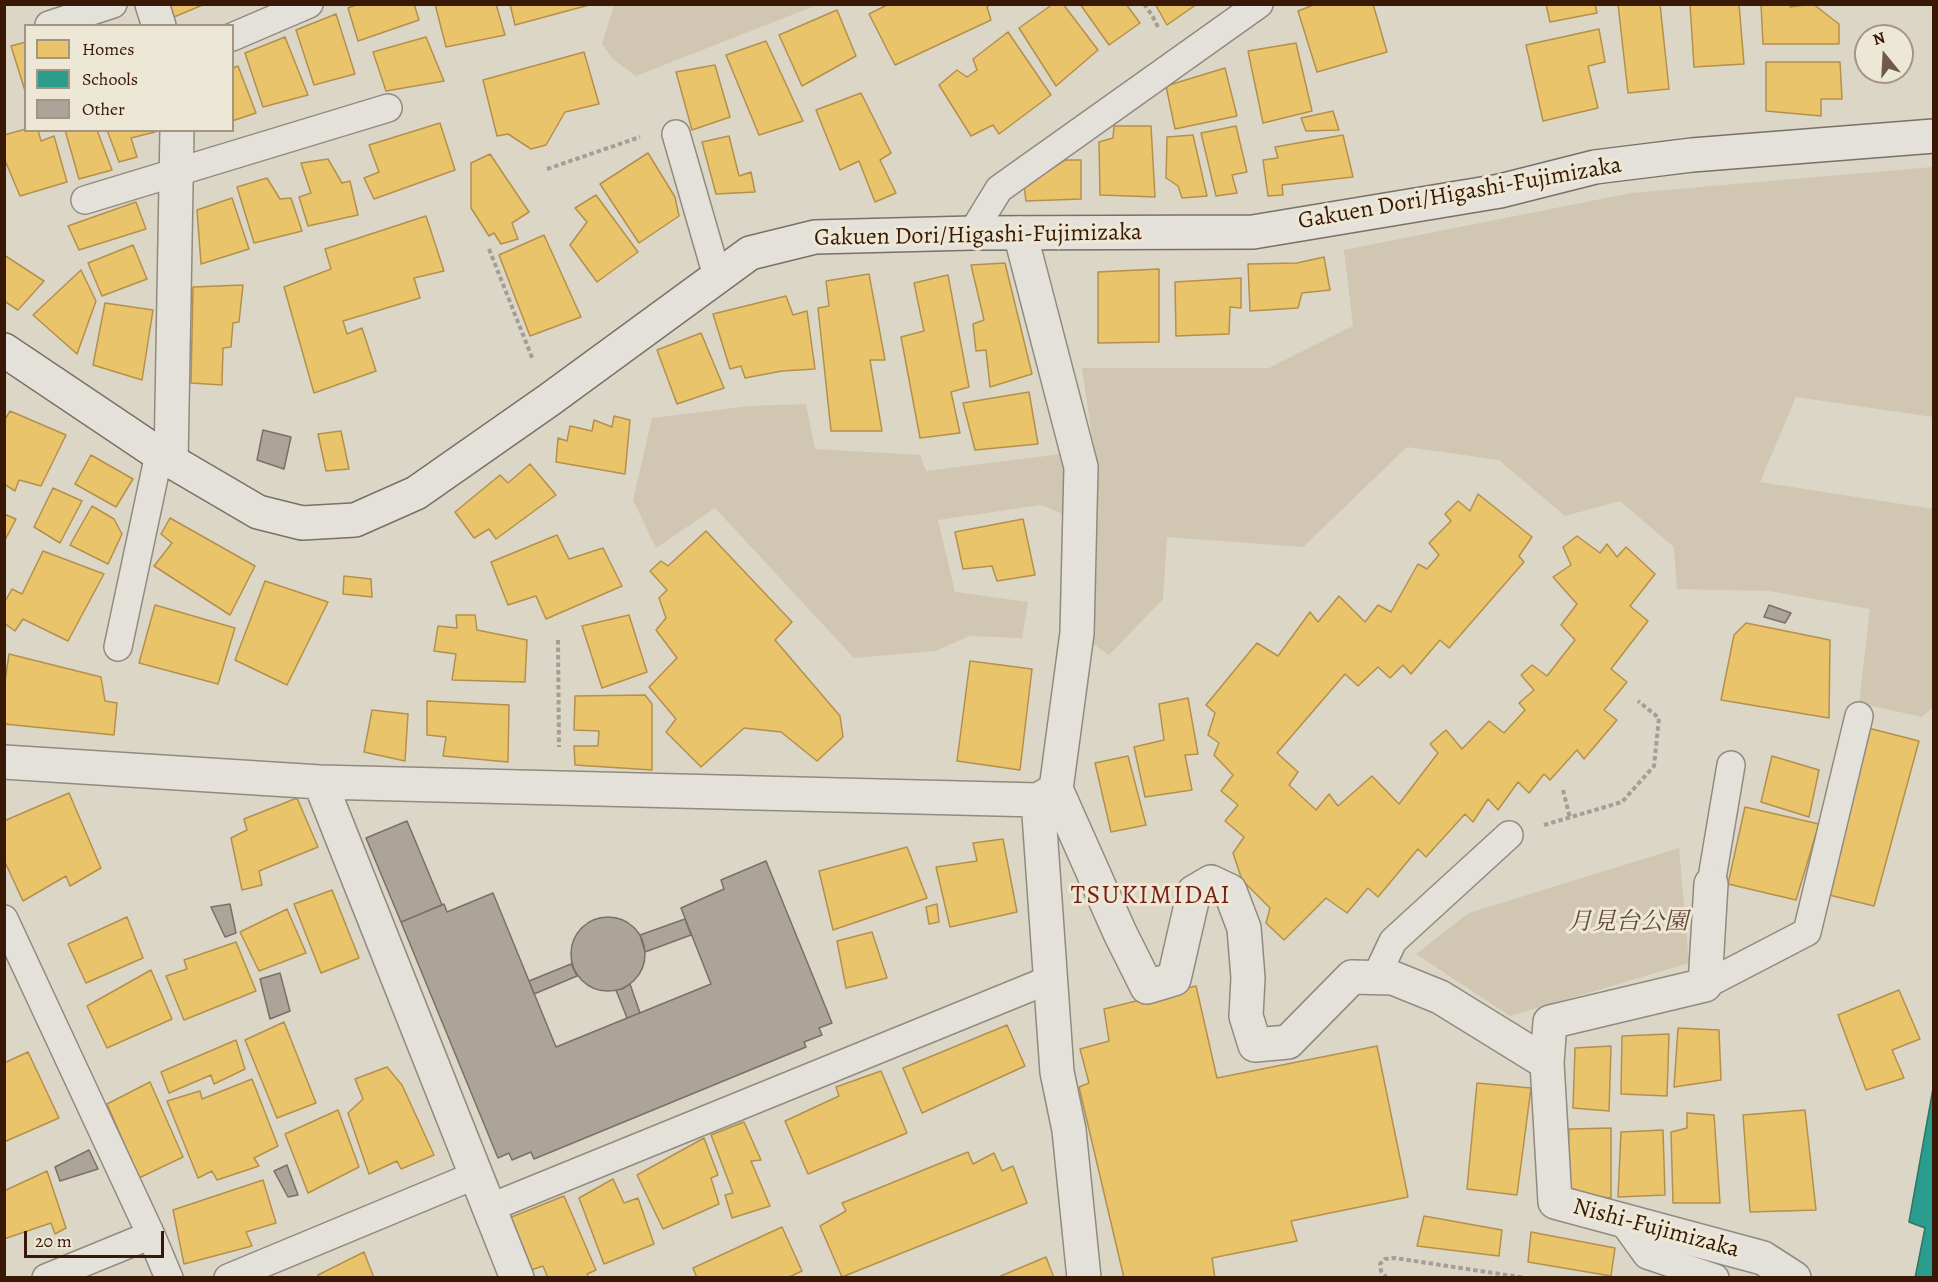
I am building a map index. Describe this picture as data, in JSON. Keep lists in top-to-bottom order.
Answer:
{
  "streets": {
    "street": ["Gakuen Dori/Higashi-Fujimizaka", "Nishi-Fujimizaka"]
  },
  "districts": ["TSUKIMIDAI"],
  "parks": ["月見台公園"],
  "legend": ["Homes", "Schools", "Other"],
  "scale_bar": "20 m",
  "north": "top"
}
